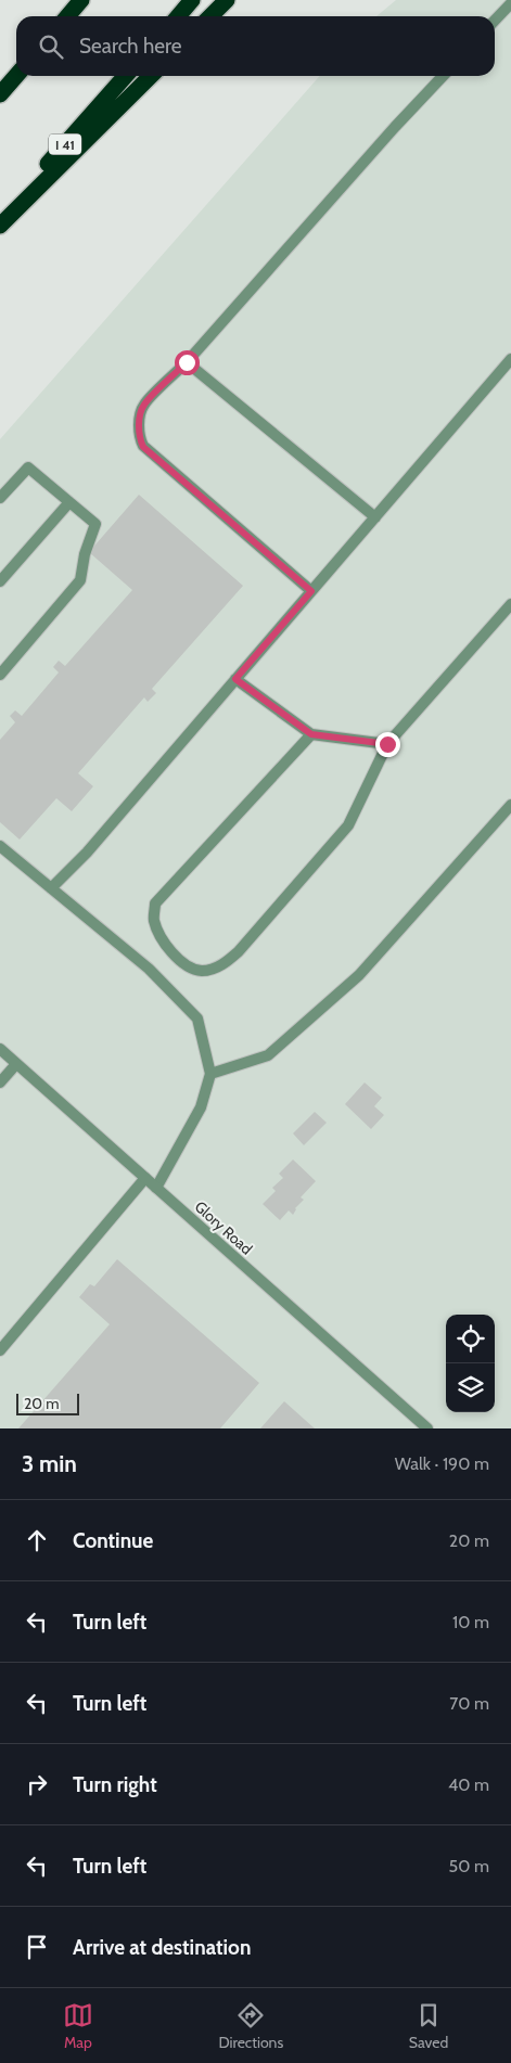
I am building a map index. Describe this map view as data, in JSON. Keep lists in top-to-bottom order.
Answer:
{
  "streets": {
    "highway": ["I 41"],
    "street": ["Glory Road"]
  },
  "scale_bar": "20 m",
  "page": {
    "search": "Search here",
    "scale": "20 m",
    "heading": ["3 min", "Walk · 190 m"],
    "list": [
      ["Continue", "20 m"],
      ["Turn left", "10 m"],
      ["Turn left", "70 m"],
      ["Turn right", "40 m"],
      ["Turn left", "50 m"],
      "Arrive at destination"
    ],
    "nav": ["Map", "Directions", "Saved"]
  }
}
